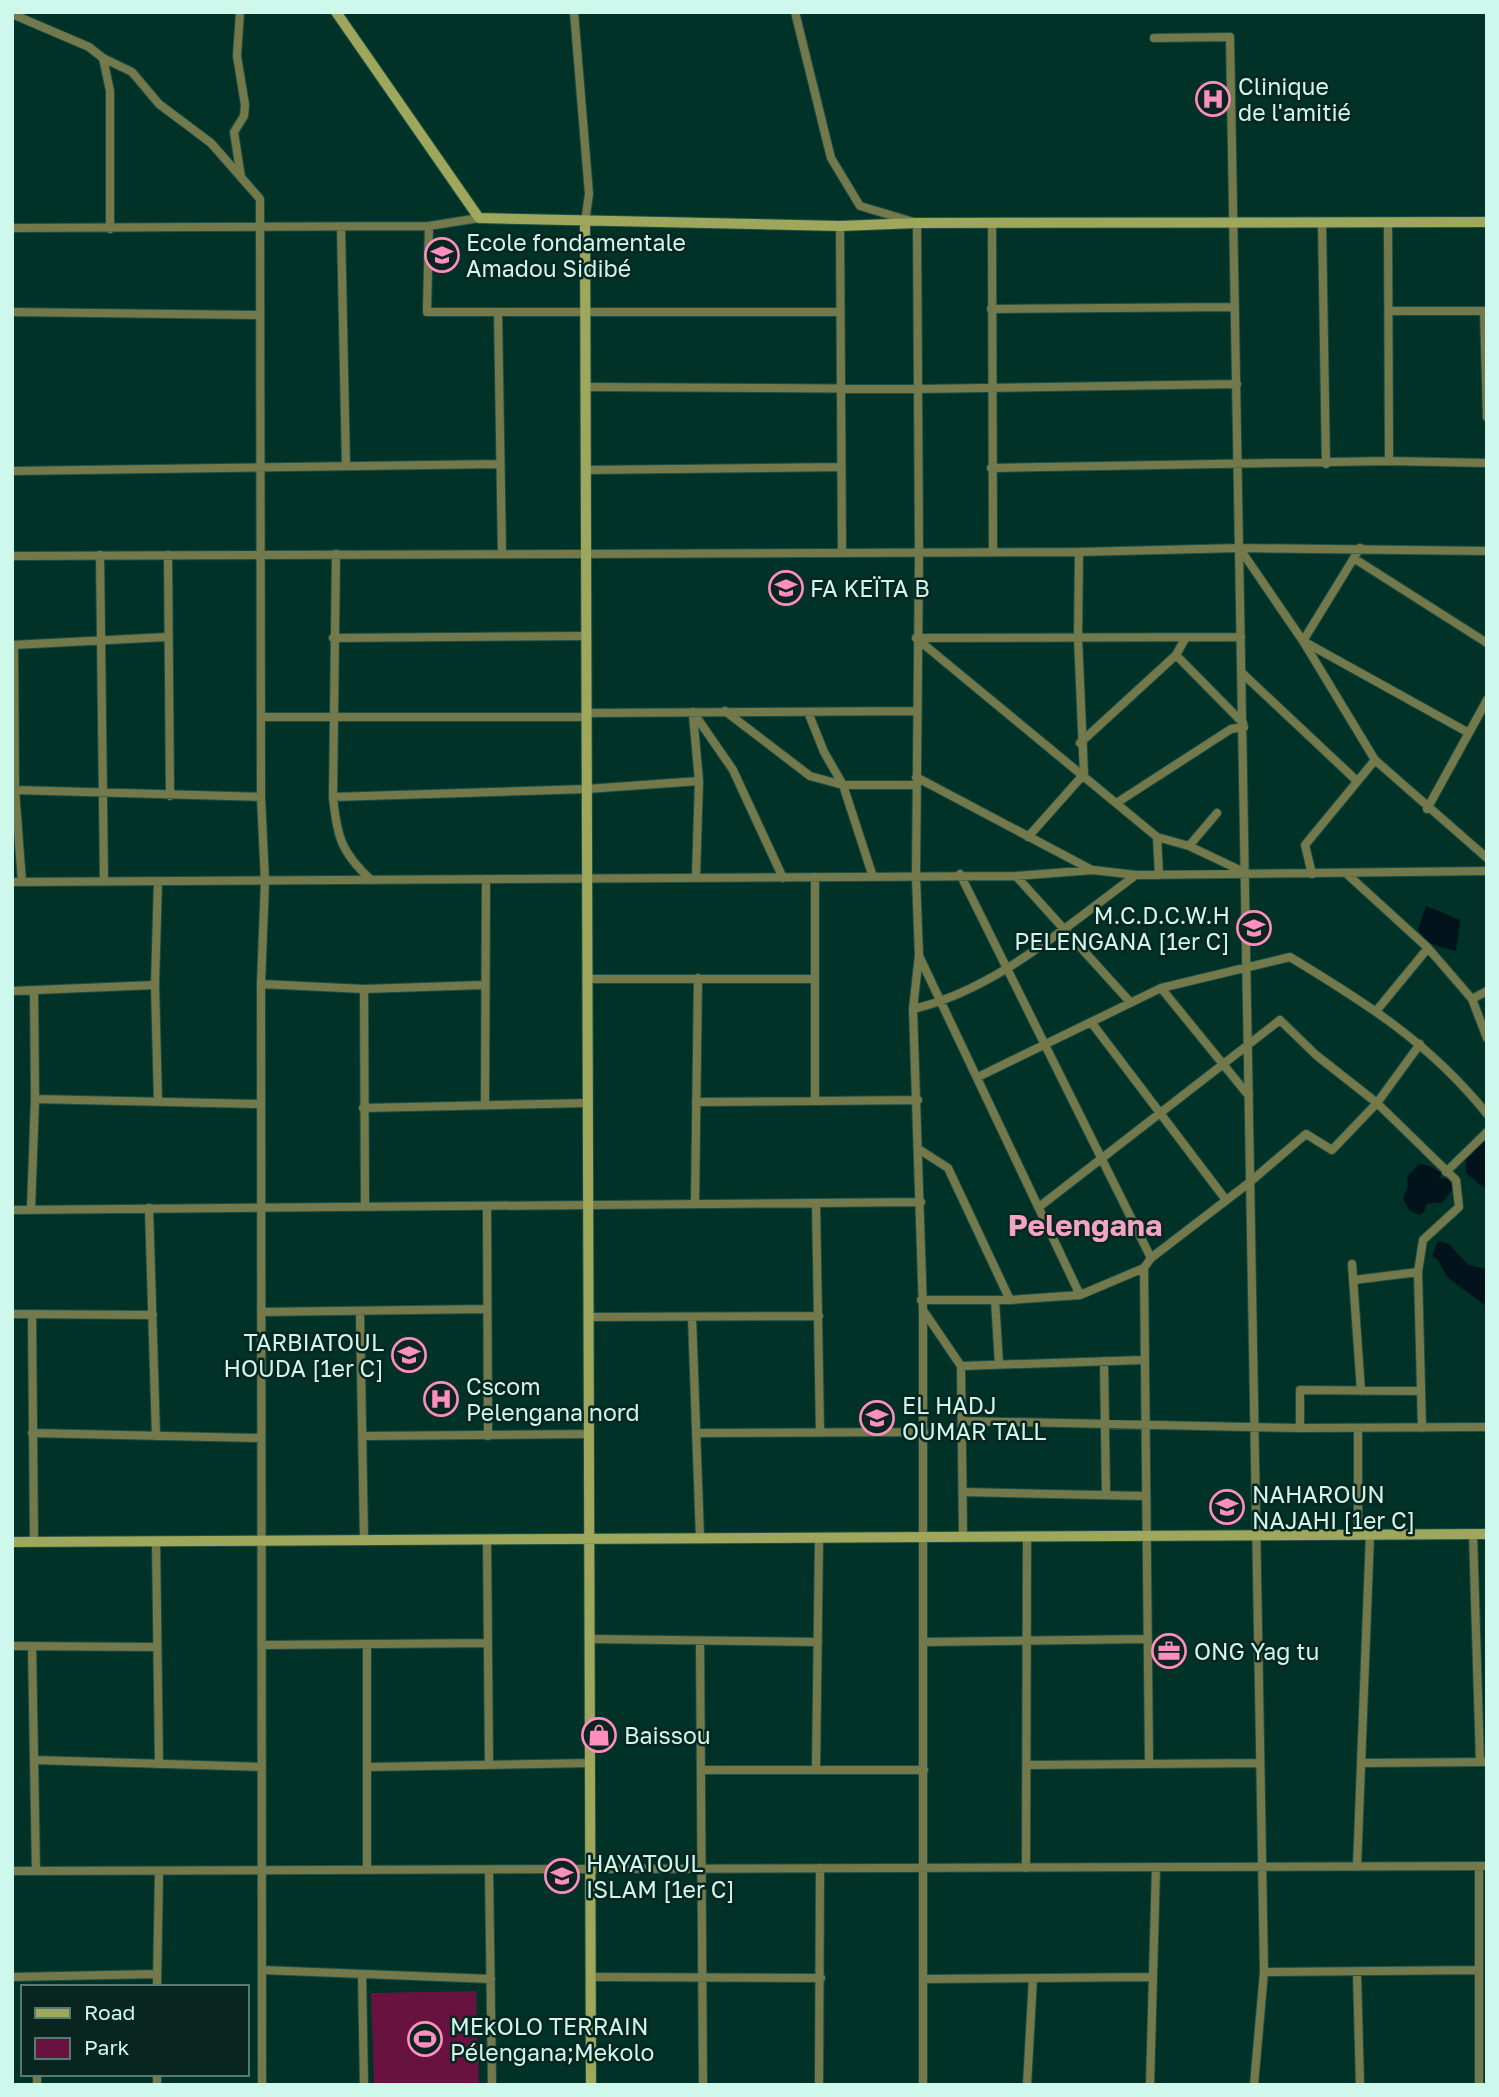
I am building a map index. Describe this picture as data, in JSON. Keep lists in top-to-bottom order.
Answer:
{
  "districts": ["Pelengana"],
  "places": {
    "hospital": ["Clinique de l'amitié", "Cscom Pelengana nord"],
    "school or university": [
      "Ecole fondamentale Amadou Sidibé",
      "FA KEÏTA B",
      "M.C.D.C.W.H PELENGANA [1er C]",
      "TARBIATOUL HOUDA [1er C]",
      "EL HADJ OUMAR TALL",
      "NAHAROUN NAJAHI [1er C]",
      "HAYATOUL ISLAM [1er C]"
    ],
    "office": ["ONG Yag tu"],
    "shop": ["Baissou"],
    "sports": ["MEkOLO TERRAIN Pélengana;Mekolo"]
  },
  "legend": ["Road", "Park"]
}
